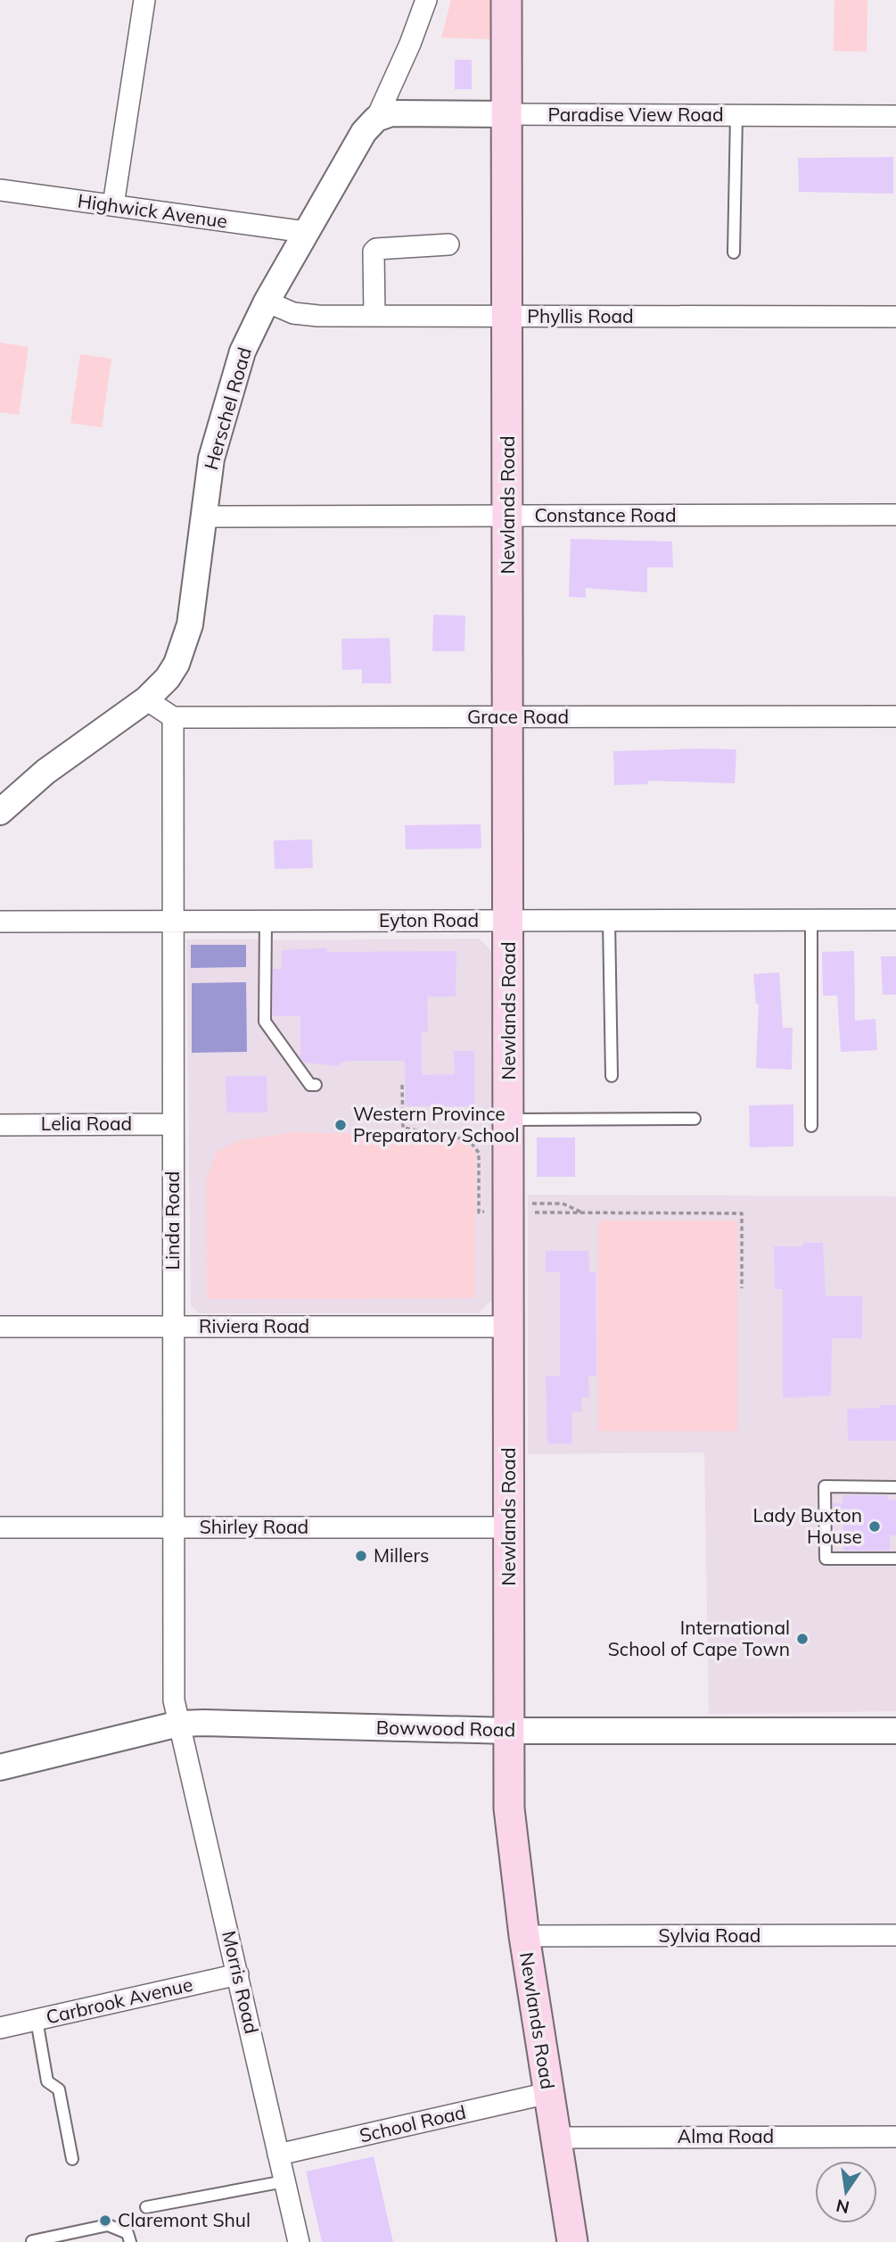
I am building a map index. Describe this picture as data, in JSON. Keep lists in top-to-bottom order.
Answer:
{
  "streets": {
    "main road": ["Newlands Road"],
    "street": [
      "Paradise View Road",
      "Highwick Avenue",
      "Phyllis Road",
      "Herschel Road",
      "Constance Road",
      "Grace Road",
      "Eyton Road",
      "Lelia Road",
      "Linda Road",
      "Riviera Road",
      "Shirley Road",
      "Bowwood Road",
      "Sylvia Road",
      "Morris Road",
      "Carbrook Avenue",
      "School Road",
      "Alma Road"
    ]
  },
  "crossings": [
    ["Paradise View Road", "Herschel Road"],
    ["Paradise View Road", "Newlands Road"],
    ["Highwick Avenue", "Herschel Road"],
    ["Phyllis Road", "Herschel Road"],
    ["Phyllis Road", "Newlands Road"],
    ["Herschel Road", "Constance Road"],
    ["Newlands Road", "Constance Road"],
    ["Newlands Road", "Grace Road"],
    ["Newlands Road", "Eyton Road"],
    ["Newlands Road", "Riviera Road"],
    ["Newlands Road", "Shirley Road"],
    ["Newlands Road", "Bowwood Road"],
    ["Newlands Road", "Sylvia Road"],
    ["Newlands Road", "School Road"],
    ["Newlands Road", "Alma Road"],
    ["Grace Road", "Linda Road"],
    ["Eyton Road", "Linda Road"],
    ["Lelia Road", "Linda Road"],
    ["Linda Road", "Riviera Road"],
    ["Linda Road", "Shirley Road"],
    ["Linda Road", "Bowwood Road"],
    ["Linda Road", "Morris Road"],
    ["Bowwood Road", "Morris Road"],
    ["Morris Road", "Carbrook Avenue"],
    ["Morris Road", "School Road"]
  ],
  "places": [
    "Western Province Preparatory School",
    "Lady Buxton House",
    "Millers",
    "International School of Cape Town",
    "Claremont Shul"
  ],
  "north": "bottom"
}
